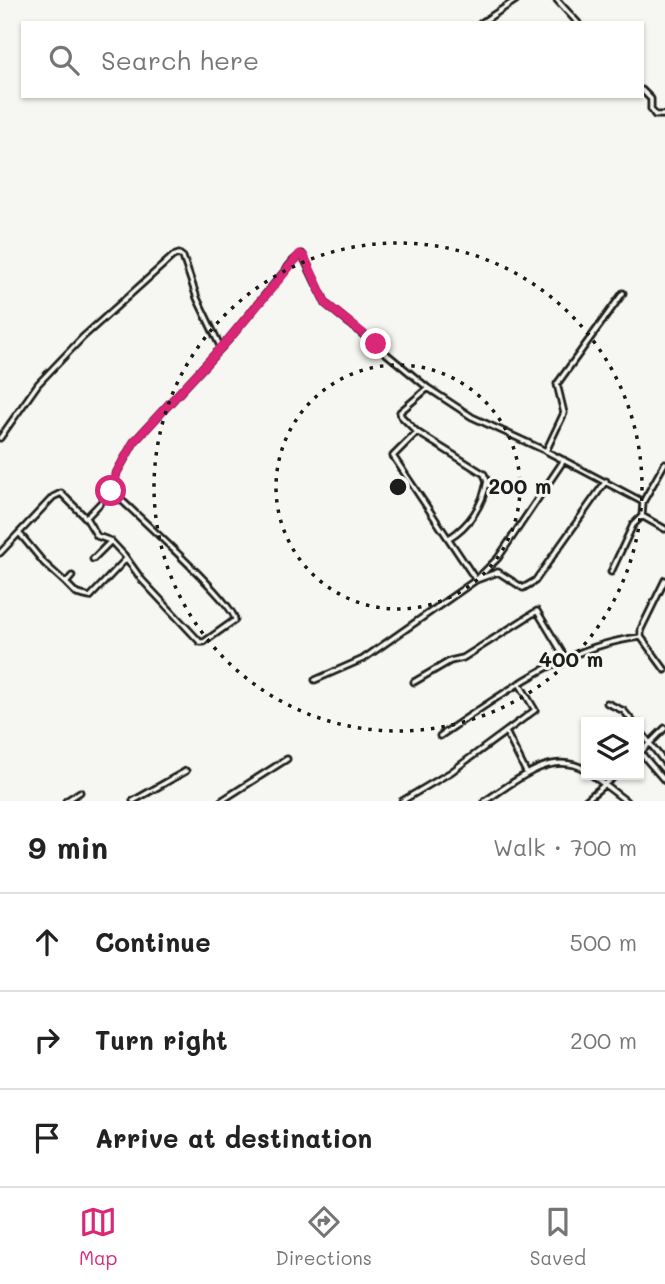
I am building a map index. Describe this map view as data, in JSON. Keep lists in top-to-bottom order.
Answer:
{
  "page": {
    "search": "Search here",
    "heading": ["9 min", "Walk · 700 m"],
    "list": [
      ["Continue", "500 m"],
      ["Turn right", "200 m"],
      "Arrive at destination"
    ],
    "nav": ["Map", "Directions", "Saved"]
  },
  "rings": ["200 m", "400 m"]
}
